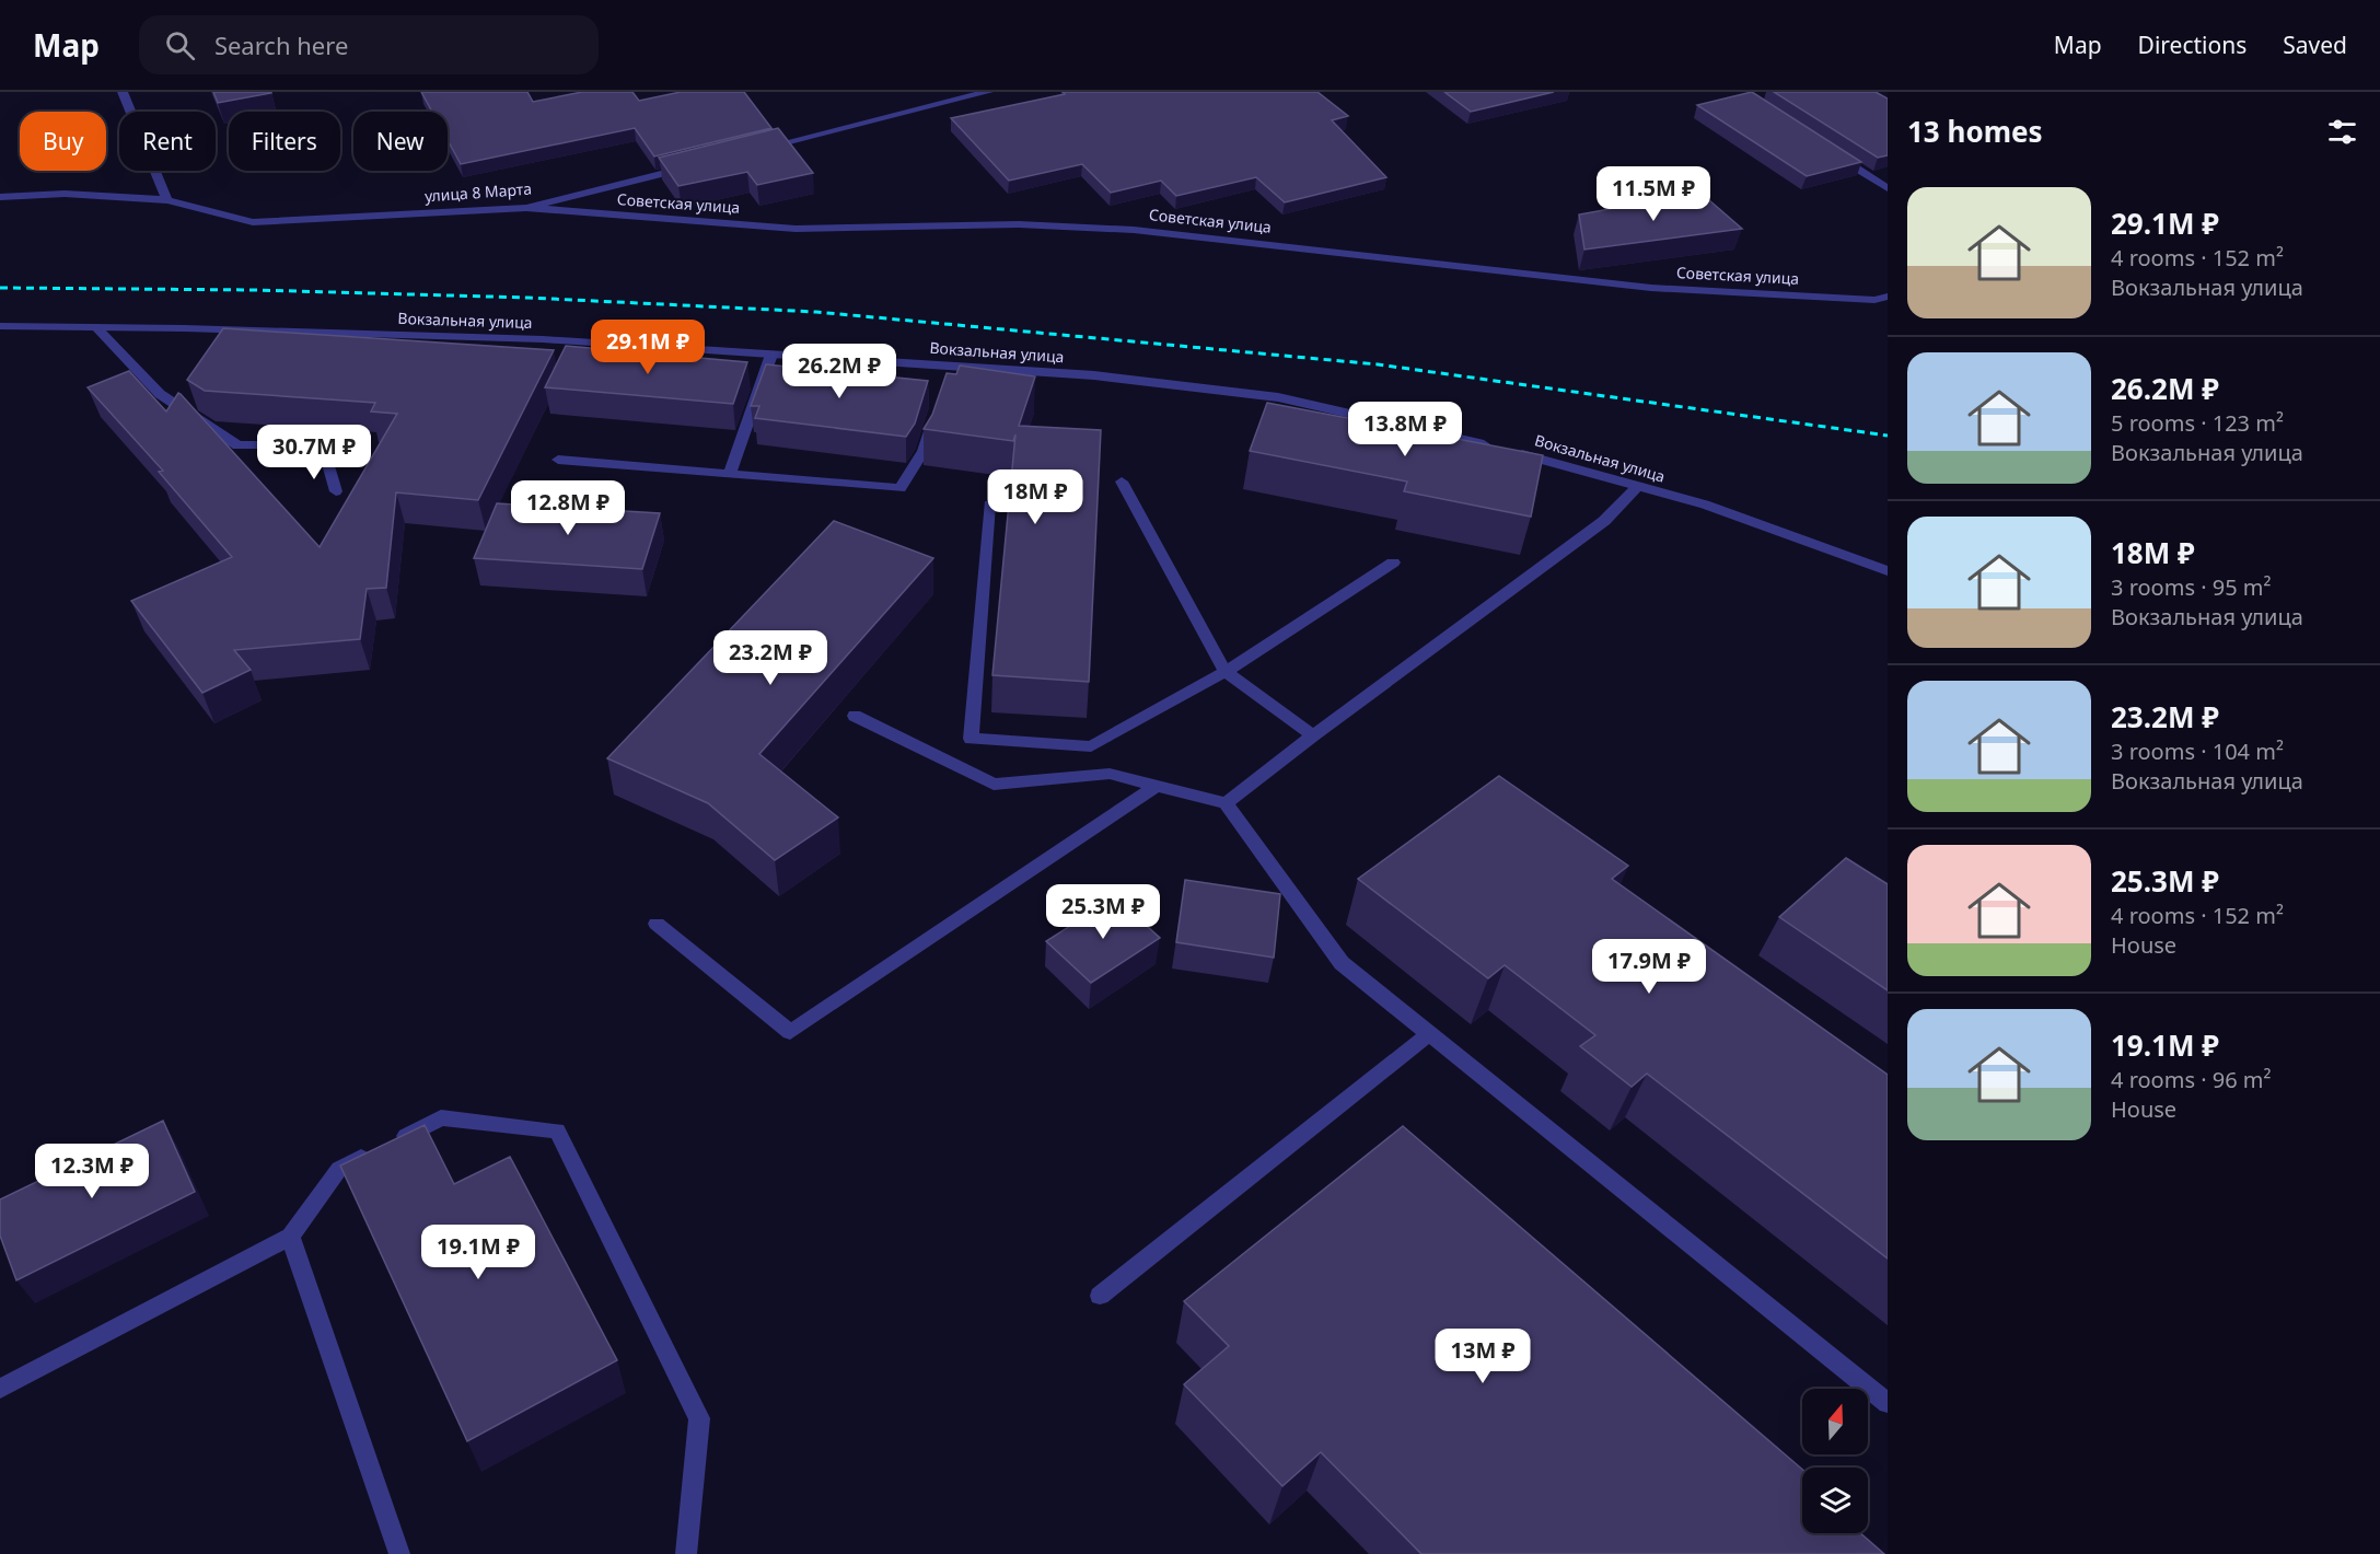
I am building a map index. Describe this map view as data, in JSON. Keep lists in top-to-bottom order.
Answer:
{
  "streets": {
    "street": ["улица 8 Марта", "Советская улица", "Вокзальная улица"]
  },
  "crossings": [
    ["улица 8 Марта", "Советская улица"]
  ],
  "north": "top",
  "page": {
    "header": "Map",
    "search": "Search here",
    "nav": ["Map", "Directions", "Saved"],
    "heading": "13 homes",
    "chip": [
      "Buy",
      "Rent",
      "Filters",
      "New"
    ],
    "price": [
      "11.5M ₽",
      "29.1M ₽",
      "26.2M ₽",
      "13.8M ₽",
      "30.7M ₽",
      "18M ₽",
      "12.8M ₽",
      "23.2M ₽",
      "25.3M ₽",
      "17.9M ₽",
      "12.3M ₽",
      "19.1M ₽",
      "13M ₽"
    ],
    "list": [
      {
        "name": "29.1M ₽",
        "note": "4 rooms · 152 m² · Вокзальная улица"
      },
      {
        "name": "26.2M ₽",
        "note": "5 rooms · 123 m² · Вокзальная улица"
      },
      {
        "name": "18M ₽",
        "note": "3 rooms · 95 m² · Вокзальная улица"
      },
      {
        "name": "23.2M ₽",
        "note": "3 rooms · 104 m² · Вокзальная улица"
      },
      {
        "name": "25.3M ₽",
        "note": "4 rooms · 152 m² · House"
      },
      {
        "name": "19.1M ₽",
        "note": "4 rooms · 96 m² · House"
      }
    ]
  }
}
